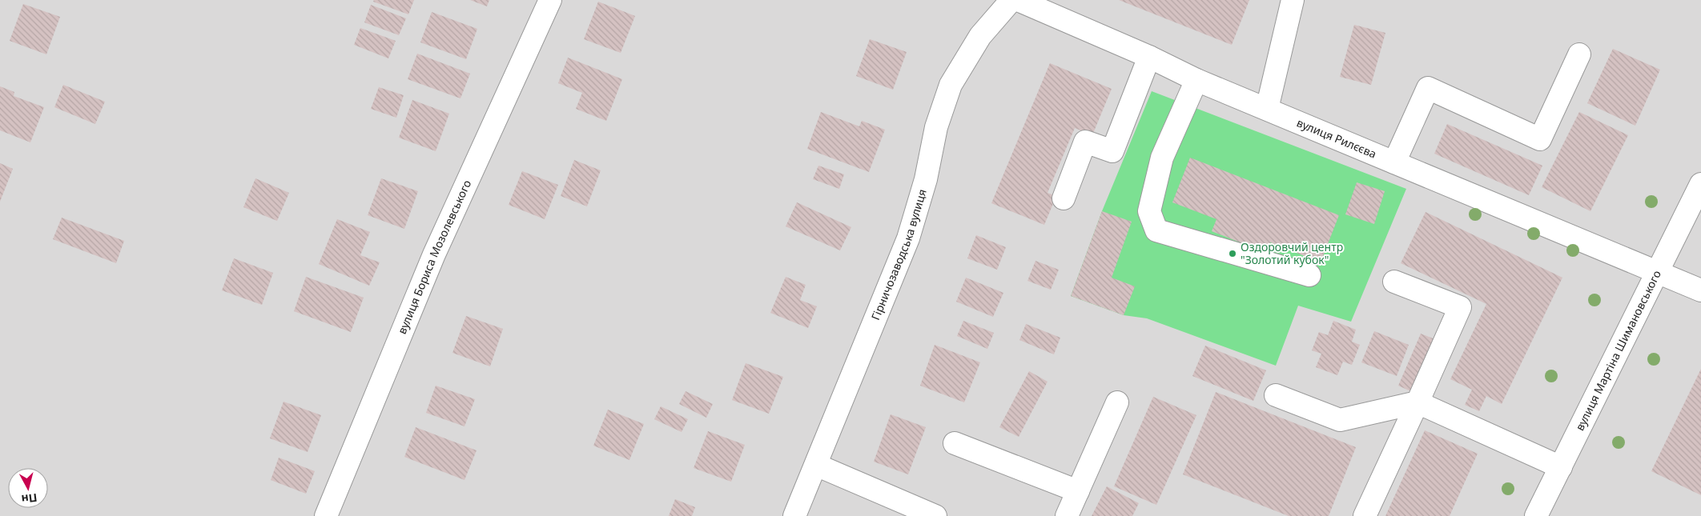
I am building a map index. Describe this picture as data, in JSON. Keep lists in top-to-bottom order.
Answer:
{
  "streets": {
    "street": [
      "вулиця Рилєєва",
      "Гірничозаводська вулиця",
      "вулиця Бориса Мозолевського",
      "вулиця Мартіна Шимановського"
    ]
  },
  "crossings": [
    ["вулиця Рилєєва", "вулиця Мартіна Шимановського"]
  ],
  "places": ["Оздоровчий центр \"Золотий кубок\""],
  "north": "bottom"
}
